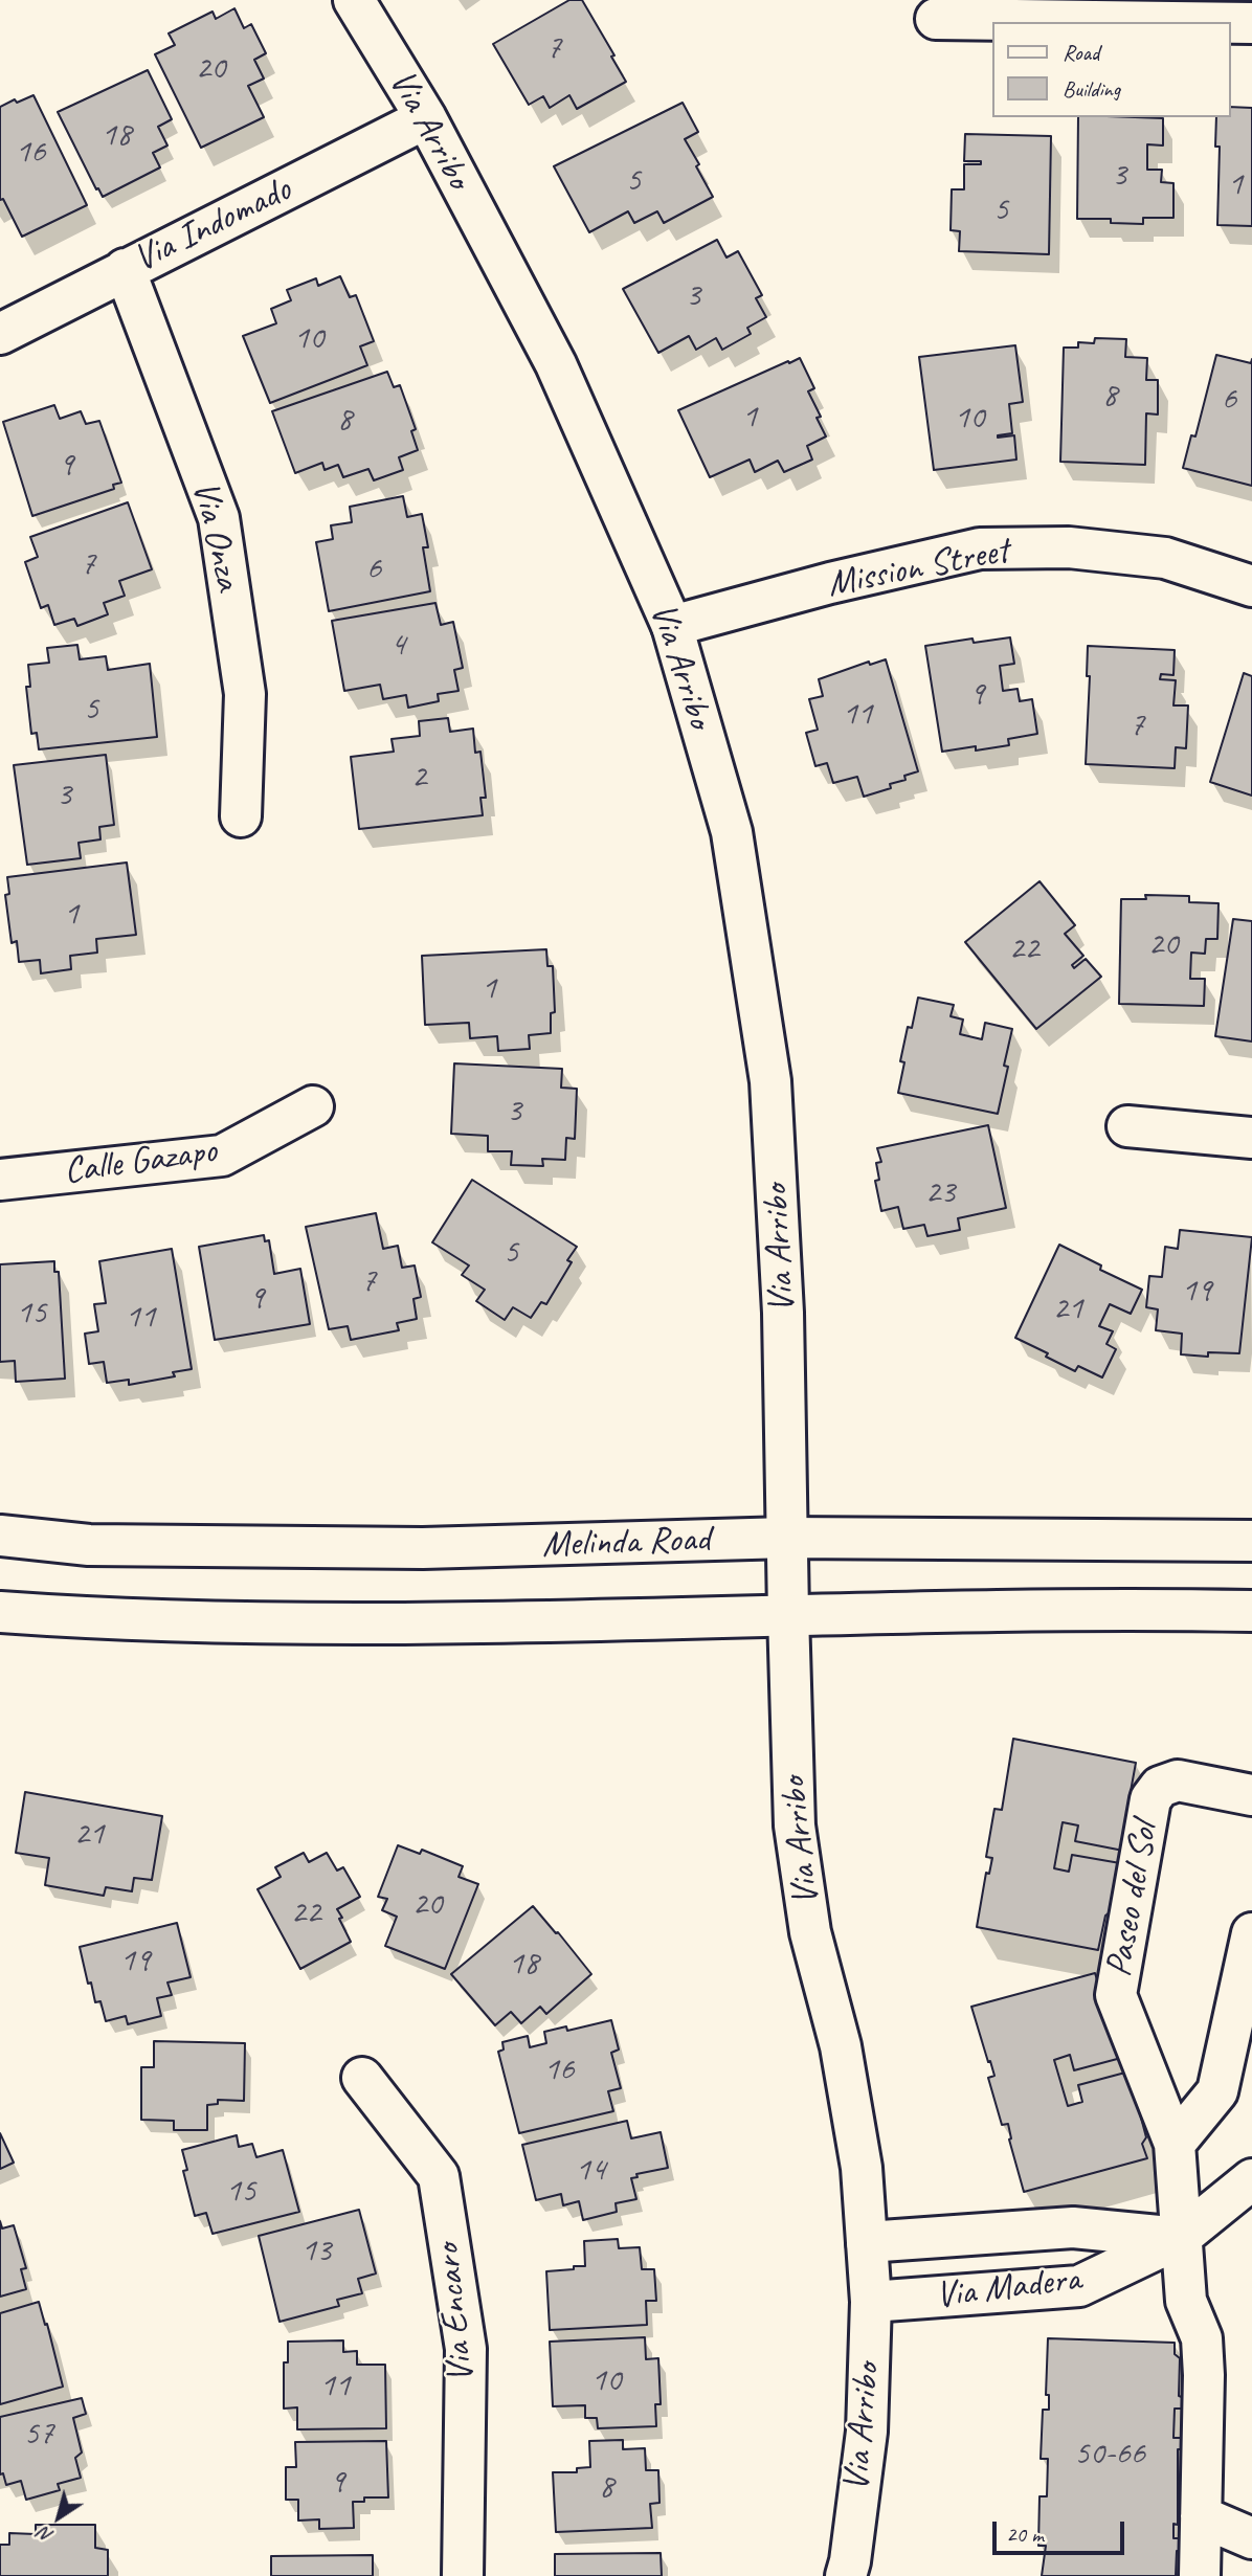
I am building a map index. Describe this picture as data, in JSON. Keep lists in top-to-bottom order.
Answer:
{
  "streets": {
    "street": [
      "Via Arribo",
      "Via Indomado",
      "Via Onza",
      "Mission Street",
      "Calle Gazapo",
      "Melinda Road",
      "Paseo del Sol",
      "Via Madera",
      "Via Encaro"
    ]
  },
  "crossings": [
    ["Via Arribo", "Via Indomado"],
    ["Via Arribo", "Mission Street"],
    ["Via Arribo", "Melinda Road"],
    ["Via Arribo", "Via Madera"],
    ["Via Indomado", "Via Onza"],
    ["Paseo del Sol", "Via Madera"]
  ],
  "house_numbers": [
    "7",
    "20",
    "18",
    "16",
    "3",
    "5",
    "1",
    "5",
    "3",
    "10",
    "8",
    "6",
    "1",
    "10",
    "8",
    "9",
    "7",
    "6",
    "4",
    "9",
    "5",
    "11",
    "7",
    "2",
    "3",
    "1",
    "20",
    "22",
    "1",
    "3",
    "23",
    "5",
    "7",
    "19",
    "9",
    "21",
    "15",
    "11",
    "21",
    "20",
    "22",
    "19",
    "18",
    "16",
    "14",
    "15",
    "13",
    "10",
    "11",
    "57",
    "50-66",
    "9",
    "8"
  ],
  "legend": ["Road", "Building"],
  "scale_bar": "20 m",
  "north": "bottom left"
}
